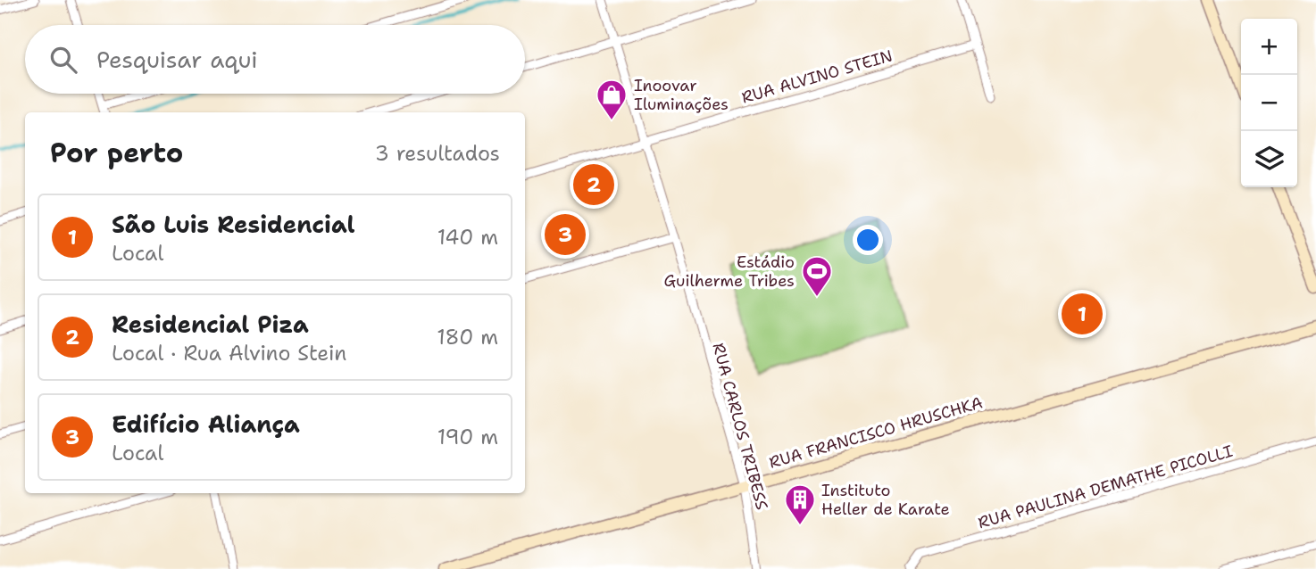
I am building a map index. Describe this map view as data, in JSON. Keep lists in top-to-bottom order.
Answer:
{
  "streets": {
    "main road": ["RUA FRANCISCO HRUSCHKA"],
    "street": ["RUA ALVINO STEIN", "RUA CARLOS TRIBESS", "RUA PAULINA DEMATHE PICOLLI"]
  },
  "crossings": [
    ["RUA ALVINO STEIN", "RUA CARLOS TRIBESS"],
    ["RUA CARLOS TRIBESS", "RUA FRANCISCO HRUSCHKA"]
  ],
  "places": {
    "shop": ["Inoovar Iluminações"],
    "sports": ["Estádio Guilherme Tribes"],
    "building": ["Instituto Heller de Karate"]
  },
  "page": {
    "map_buttons": ["+", "−"],
    "search": "Pesquisar aqui",
    "heading": ["Por perto", "3 resultados"],
    "pins": ["2", "3", "1"],
    "list": [
      {
        "mark": "1",
        "name": "São Luis Residencial",
        "note": "Local",
        "value": "140 m"
      },
      {
        "mark": "2",
        "name": "Residencial Piza",
        "note": "Local · Rua Alvino Stein",
        "value": "180 m"
      },
      {
        "mark": "3",
        "name": "Edifício Aliança",
        "note": "Local",
        "value": "190 m"
      }
    ]
  }
}
